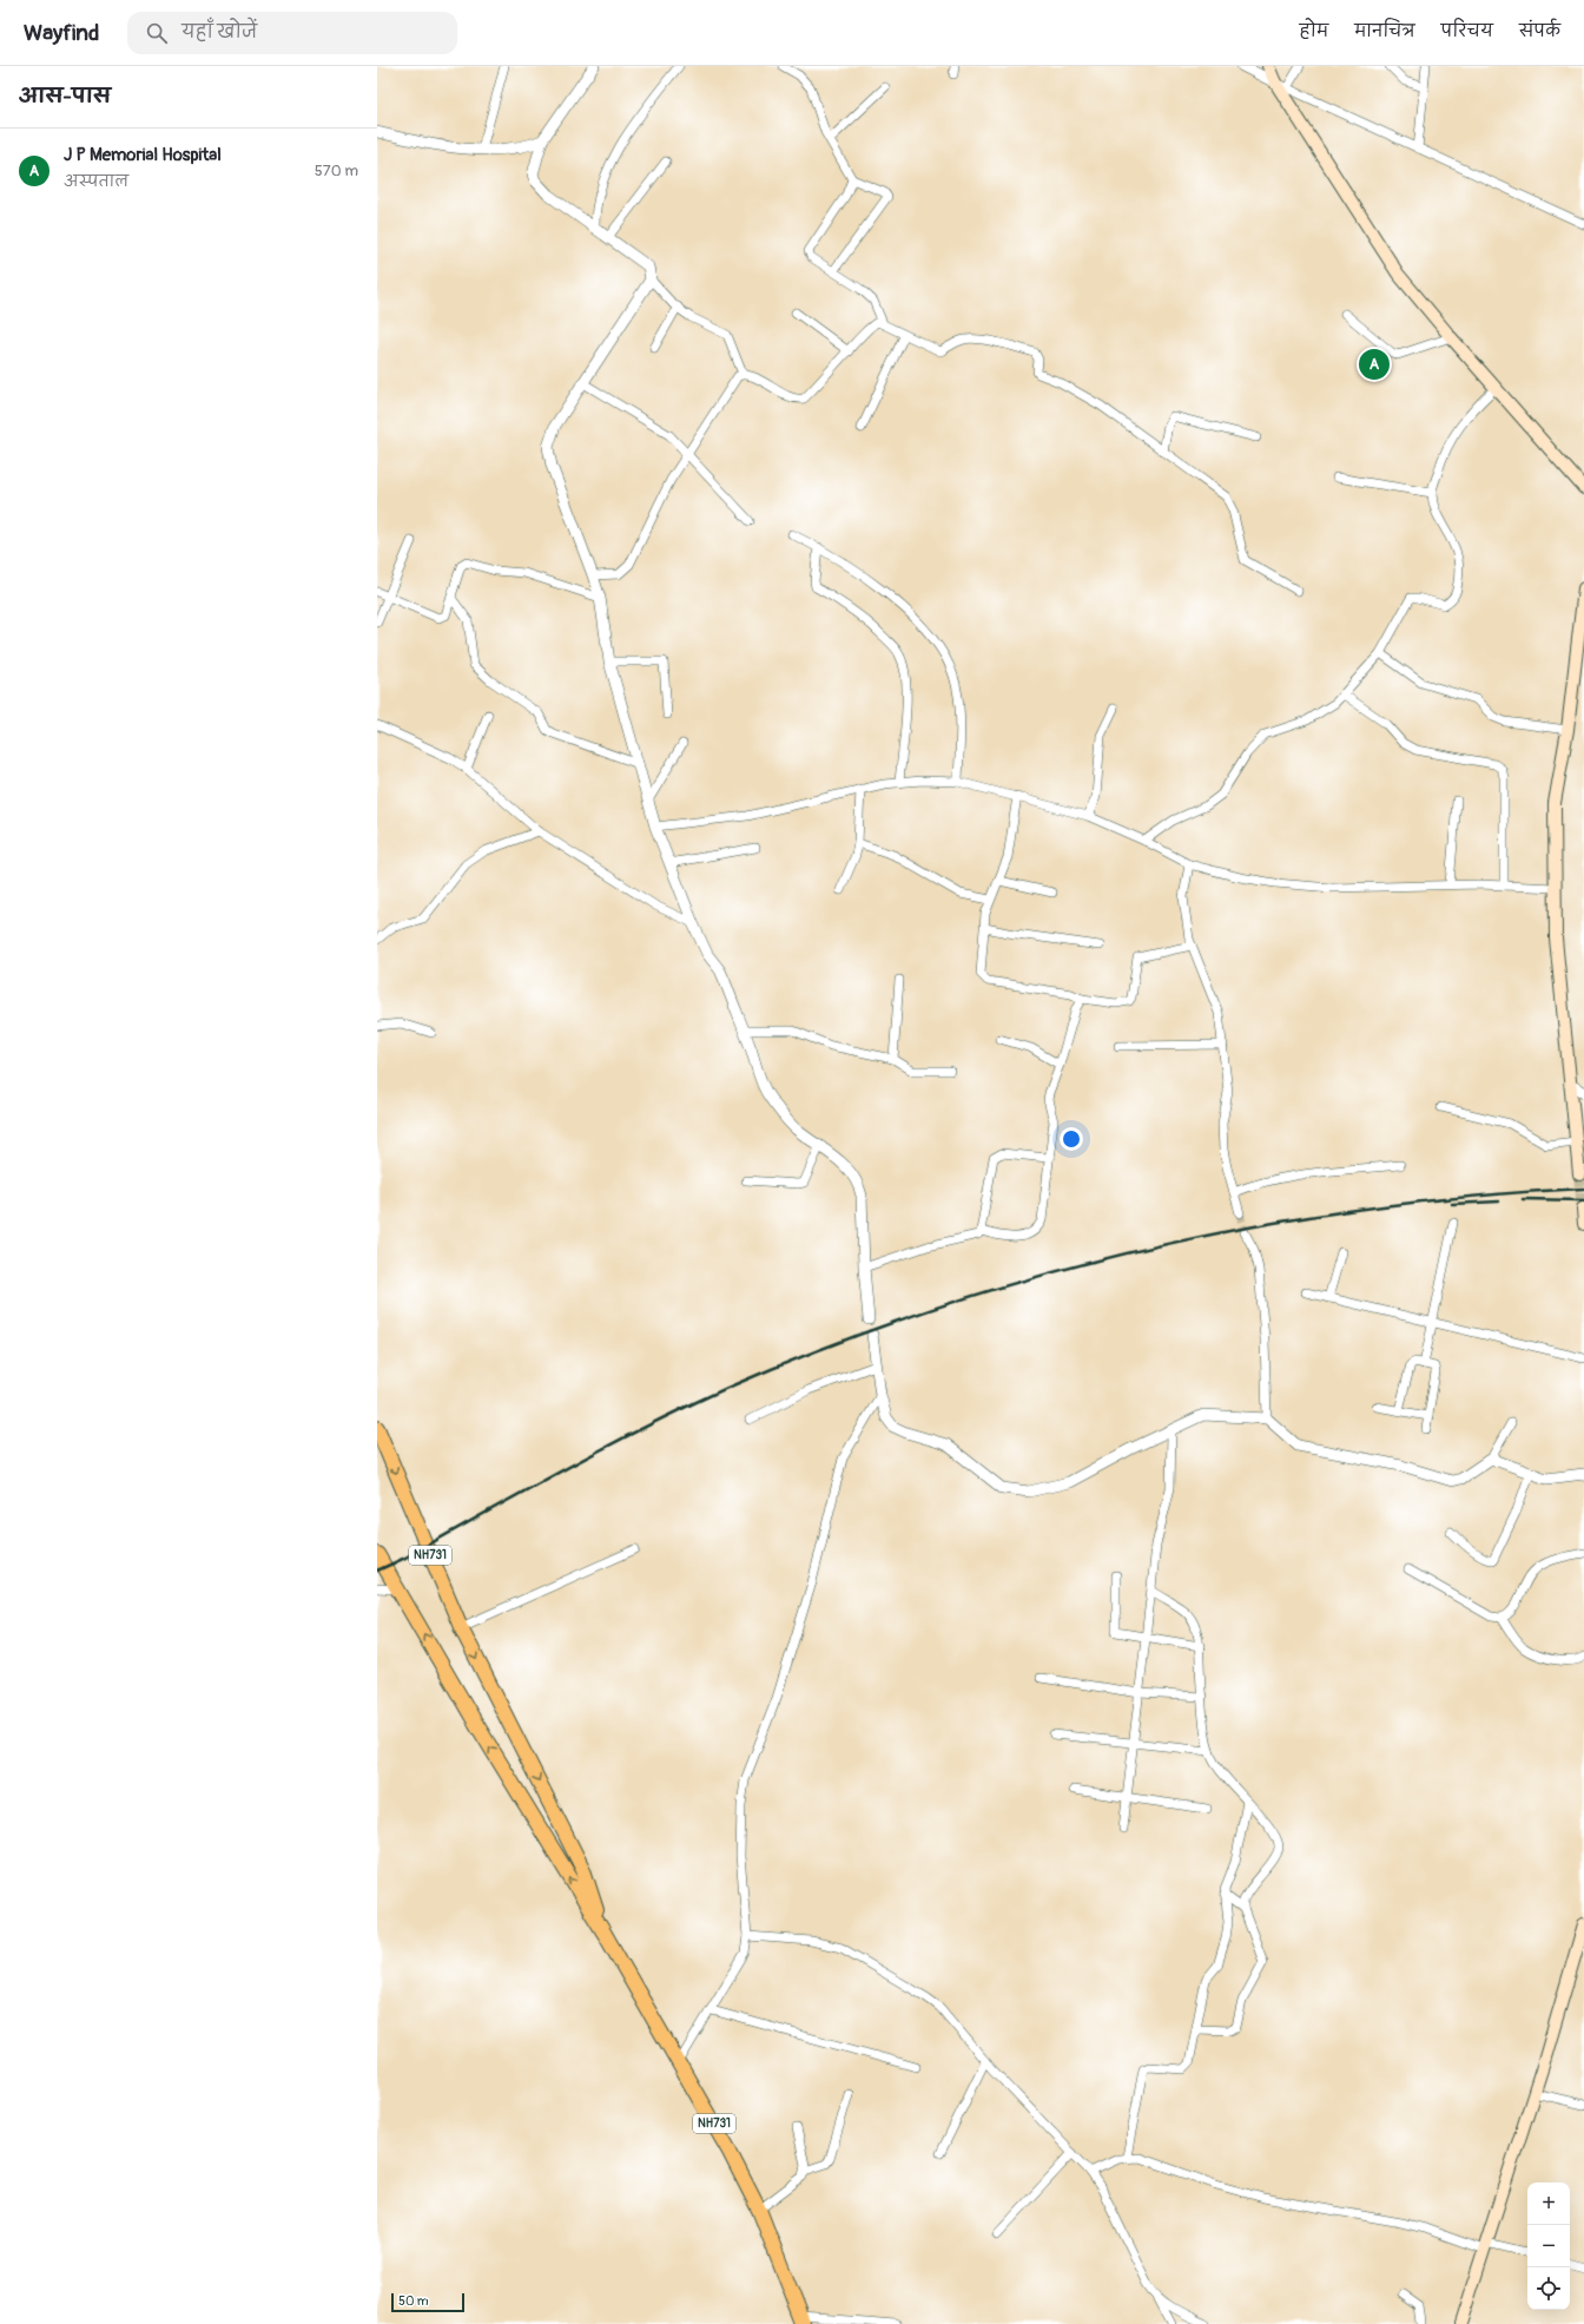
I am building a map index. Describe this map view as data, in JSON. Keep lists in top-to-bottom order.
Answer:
{
  "streets": {
    "highway": ["NH731"]
  },
  "scale_bar": "50 m",
  "page": {
    "header": "Wayfind",
    "search": "यहाँ खोजें",
    "nav": [
      "होम",
      "मानचित्र",
      "परिचय",
      "संपर्क"
    ],
    "heading": "आस-पास",
    "list": [
      {
        "mark": "A",
        "name": "J P Memorial Hospital",
        "note": "अस्पताल",
        "value": "570 m"
      }
    ],
    "pins": "A",
    "map_buttons": ["+", "−"],
    "scale": "50 m"
  }
}
